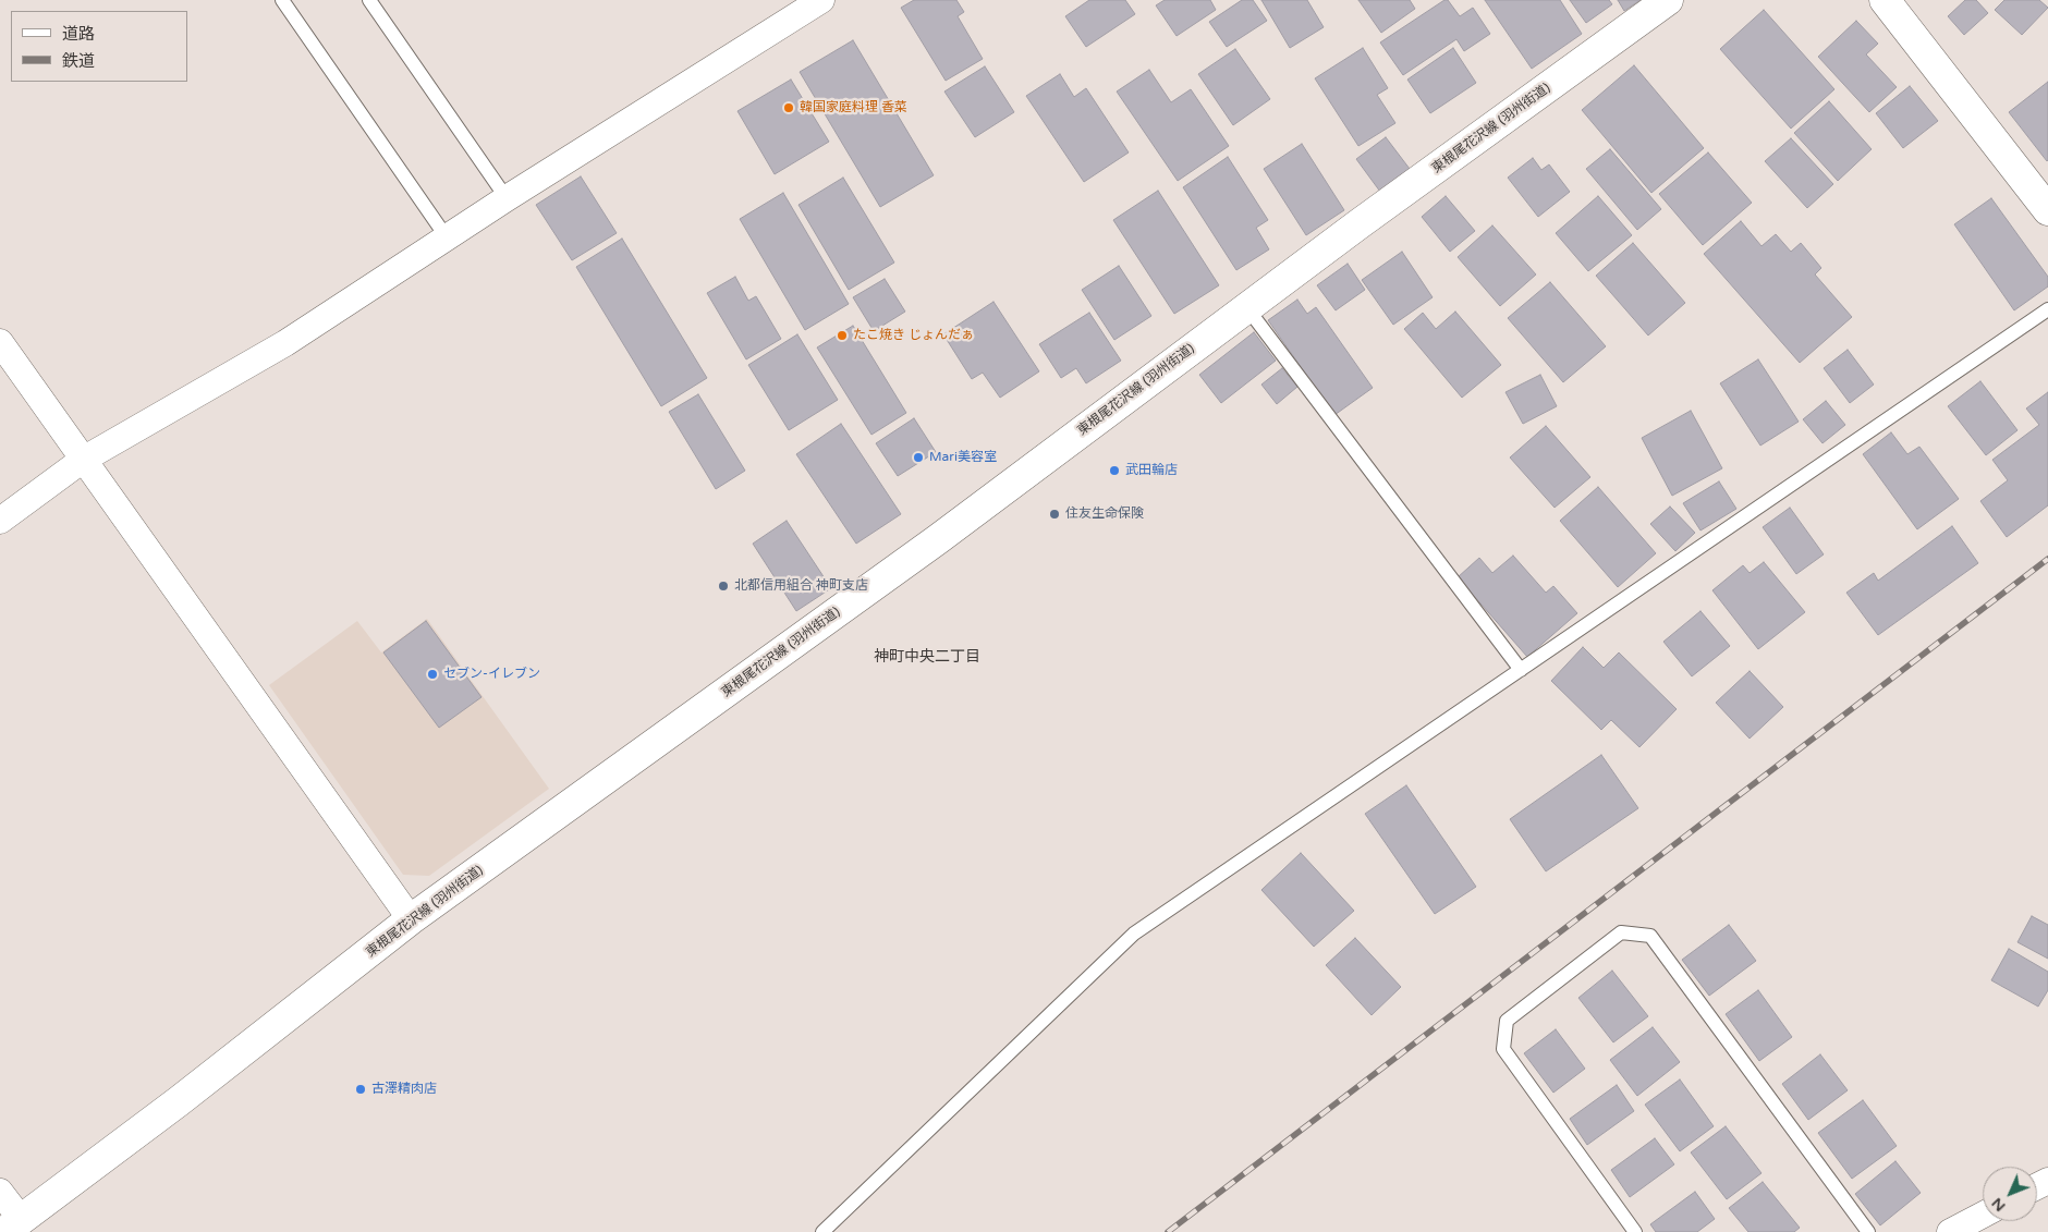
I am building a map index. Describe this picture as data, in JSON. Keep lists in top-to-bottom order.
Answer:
{
  "streets": {
    "main road": ["東根尾花沢線 (羽州街道)"]
  },
  "districts": ["神町中央二丁目"],
  "places": [
    "韓国家庭料理 香菜",
    "たこ焼き じょんだぁ",
    "Mari美容室",
    "武田輪店",
    "住友生命保険",
    "北都信用組合 神町支店",
    "セブン-イレブン",
    "古澤精肉店"
  ],
  "legend": ["道路", "鉄道"],
  "north": "bottom left"
}
